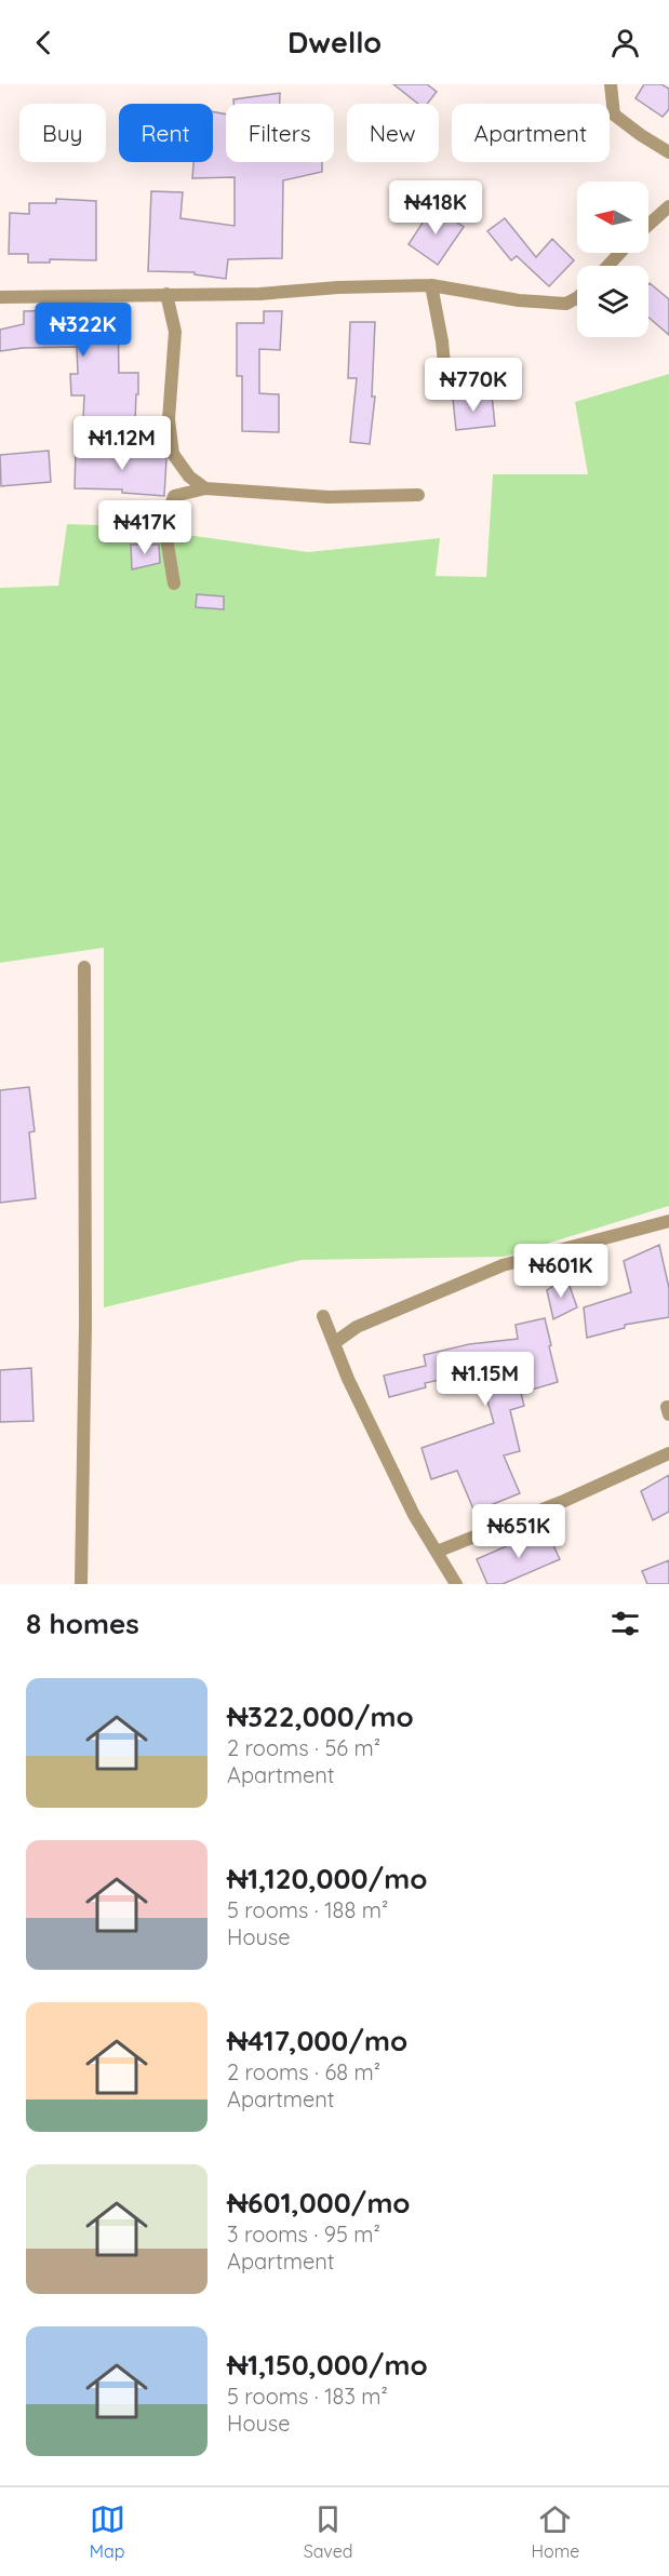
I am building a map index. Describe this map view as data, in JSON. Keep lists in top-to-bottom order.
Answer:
{
  "north": "left",
  "page": {
    "header": "Dwello",
    "chip": [
      "Buy",
      "Rent",
      "Filters",
      "New",
      "Apartment"
    ],
    "price": [
      "₦418K",
      "₦322K",
      "₦770K",
      "₦1.12M",
      "₦417K",
      "₦601K",
      "₦1.15M",
      "₦651K"
    ],
    "heading": "8 homes",
    "list": [
      {
        "name": "₦322,000/mo",
        "note": "2 rooms · 56 m² · Apartment"
      },
      {
        "name": "₦1,120,000/mo",
        "note": "5 rooms · 188 m² · House"
      },
      {
        "name": "₦417,000/mo",
        "note": "2 rooms · 68 m² · Apartment"
      },
      {
        "name": "₦601,000/mo",
        "note": "3 rooms · 95 m² · Apartment"
      },
      {
        "name": "₦1,150,000/mo",
        "note": "5 rooms · 183 m² · House"
      }
    ],
    "tabs": ["Map", "Saved", "Home"]
  }
}
